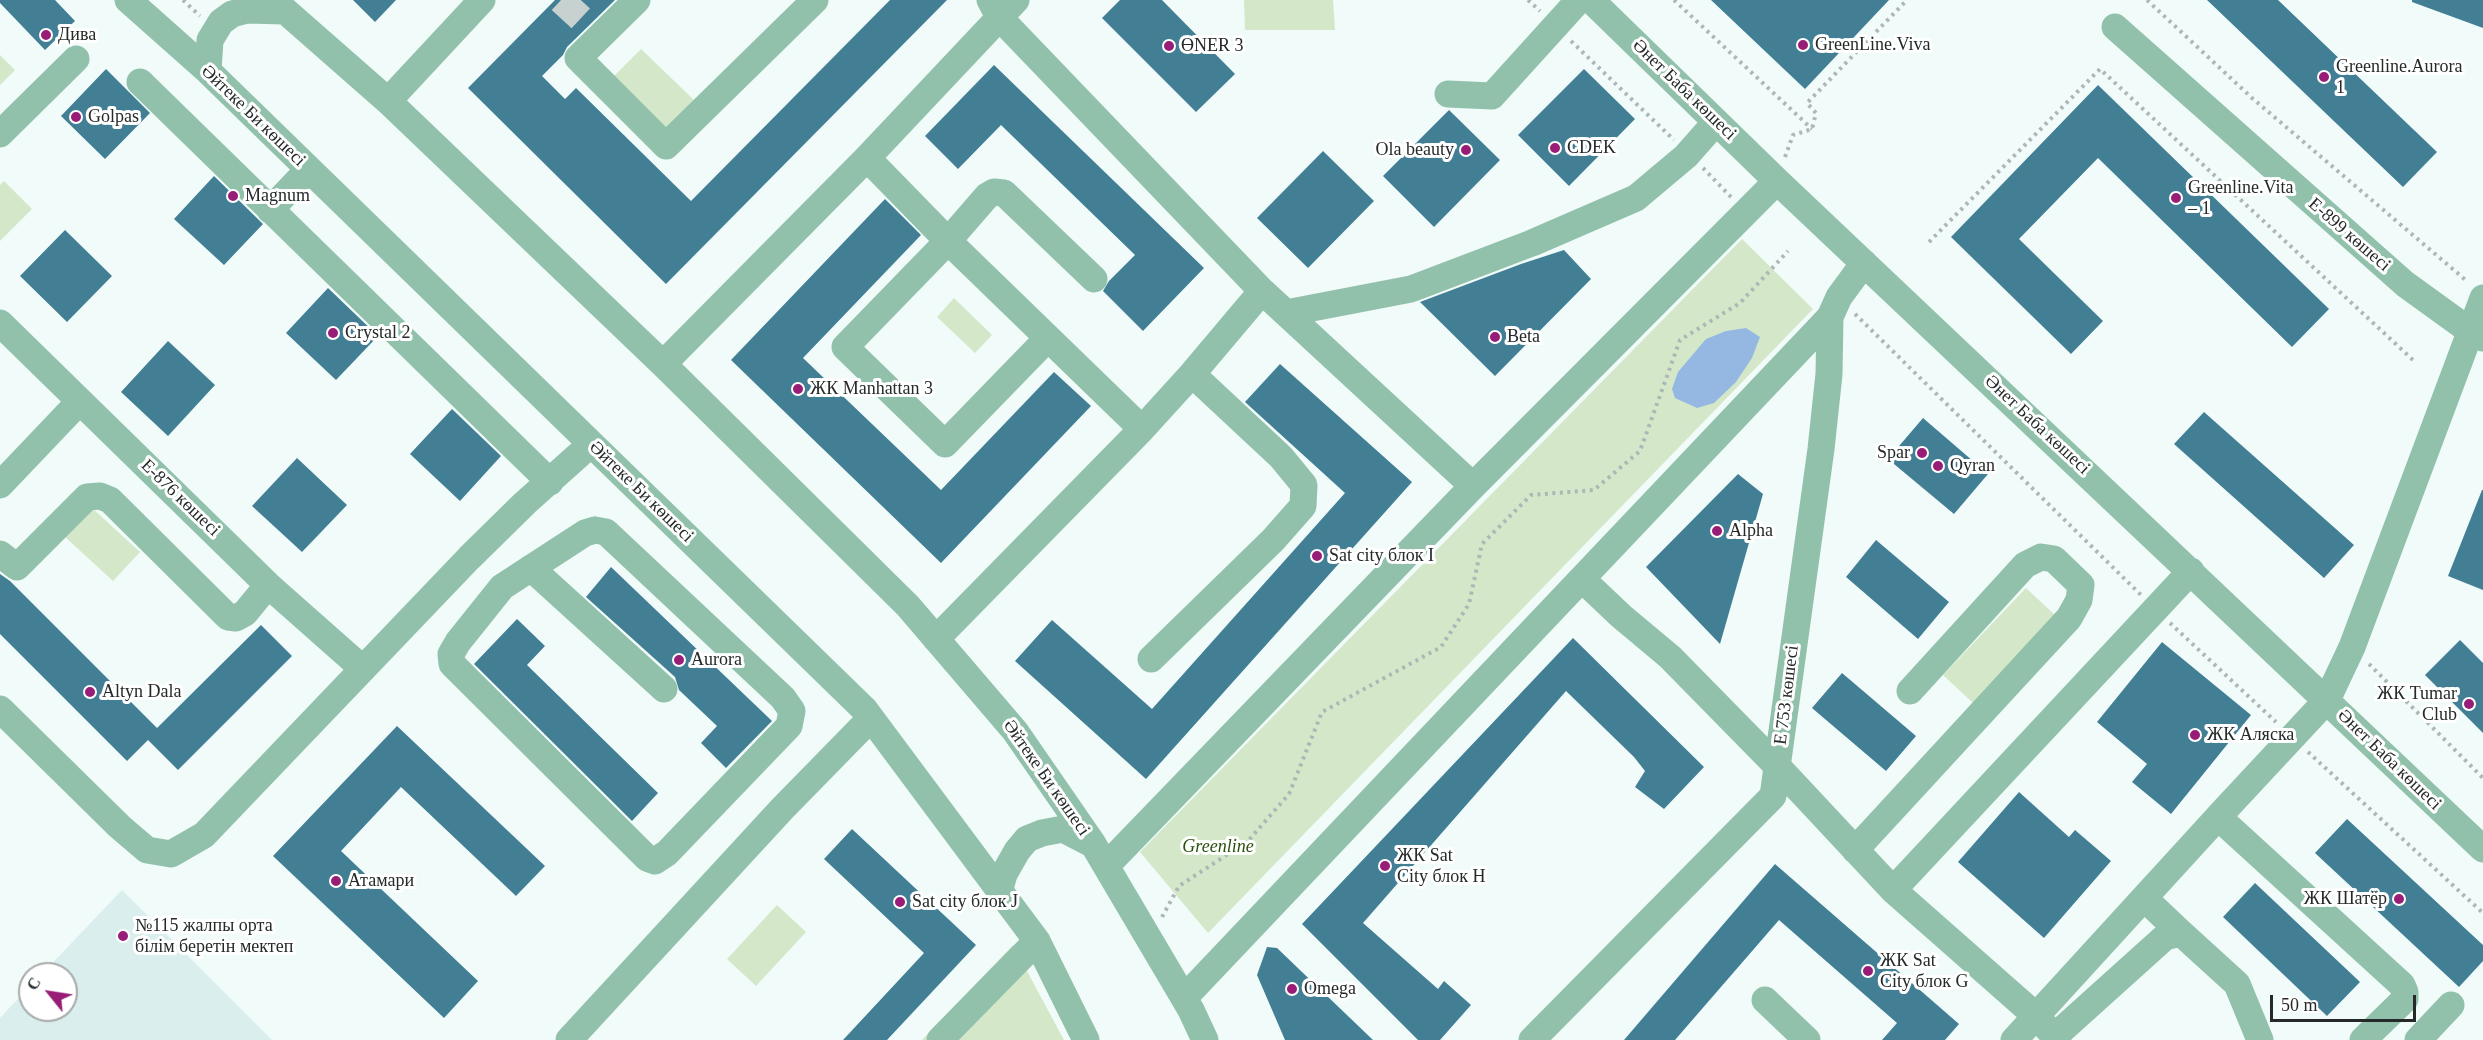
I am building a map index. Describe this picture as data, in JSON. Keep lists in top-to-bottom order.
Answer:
{
  "streets": {
    "street": [
      "Әнет Баба көшесі",
      "Әйтеке Би көшесі",
      "Е-899 көшесі",
      "Е-876 көшесі",
      "Е 753 көшесі"
    ]
  },
  "crossings": [
    ["Әнет Баба көшесі", "Е 753 көшесі"]
  ],
  "parks": ["Greenline"],
  "places": [
    "Дива",
    "GreenLine.Viva",
    "ӨNER 3",
    "Greenline.Aurora 1",
    "Golpas",
    "CDEK",
    "Ola beauty",
    "Magnum",
    "Greenline.Vita – 1",
    "Crystal 2",
    "Beta",
    "ЖК Manhattan 3",
    "Spar",
    "Qyran",
    "Alpha",
    "Sat city блок I",
    "Aurora",
    "Altyn Dala",
    "ЖК Tumar Club",
    "ЖК Аляска",
    "ЖК Sat City блок H",
    "Атамари",
    "ЖК Шатёр",
    "Sat city блок J",
    "№115 жалпы орта білім беретін мектеп",
    "ЖК Sat City блок G",
    "Omega"
  ],
  "scale_bar": "50 m",
  "north": "top left"
}
